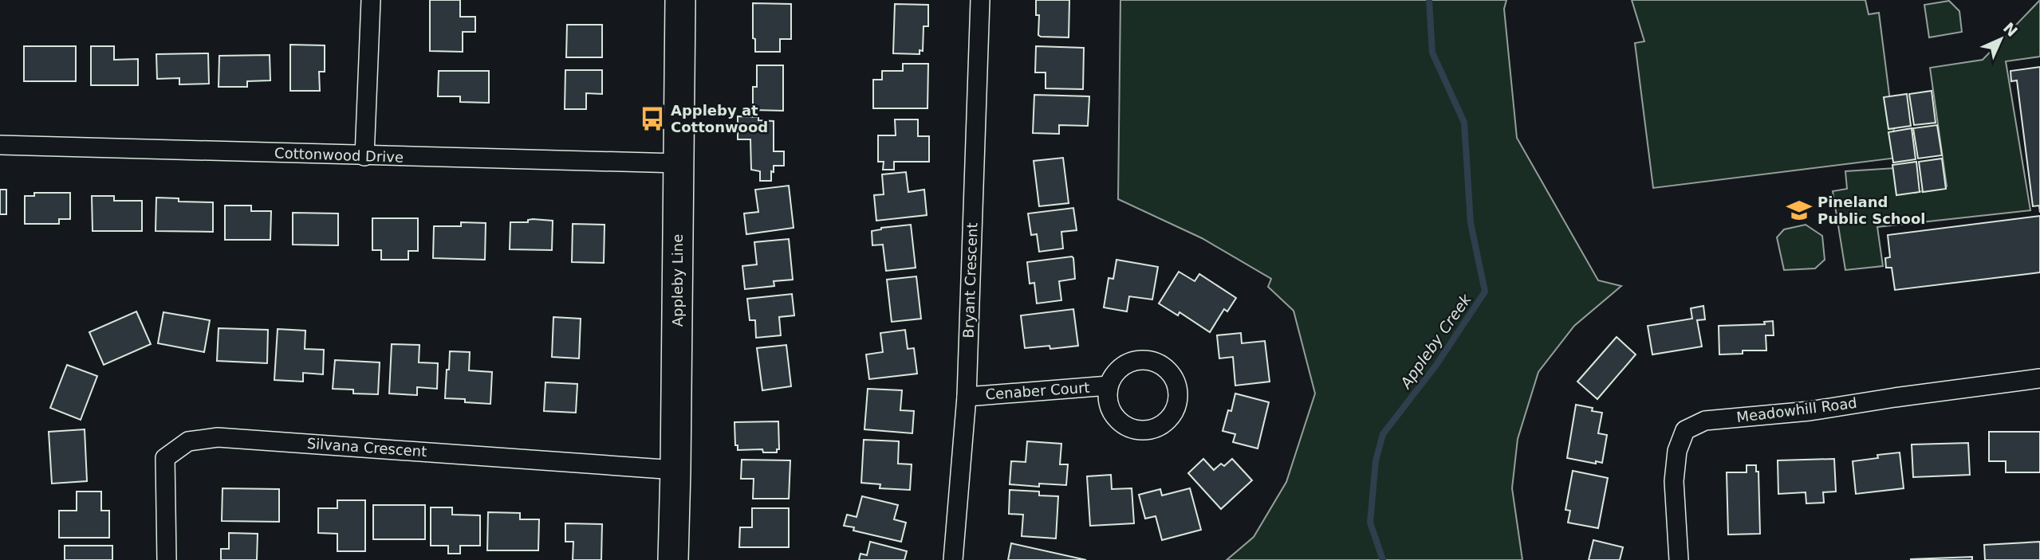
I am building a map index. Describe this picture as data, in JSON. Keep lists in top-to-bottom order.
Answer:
{
  "streets": {
    "main road": ["Appleby Line"],
    "street": [
      "Cottonwood Drive",
      "Bryant Crescent",
      "Cenaber Court",
      "Meadowhill Road",
      "Silvana Crescent"
    ]
  },
  "crossings": [
    ["Cottonwood Drive", "Appleby Line"],
    ["Appleby Line", "Silvana Crescent"],
    ["Bryant Crescent", "Cenaber Court"]
  ],
  "water": ["Appleby Creek"],
  "places": {
    "bus stop": ["Appleby at Cottonwood"],
    "school or university": ["Pineland Public School"]
  },
  "north": "top right"
}
